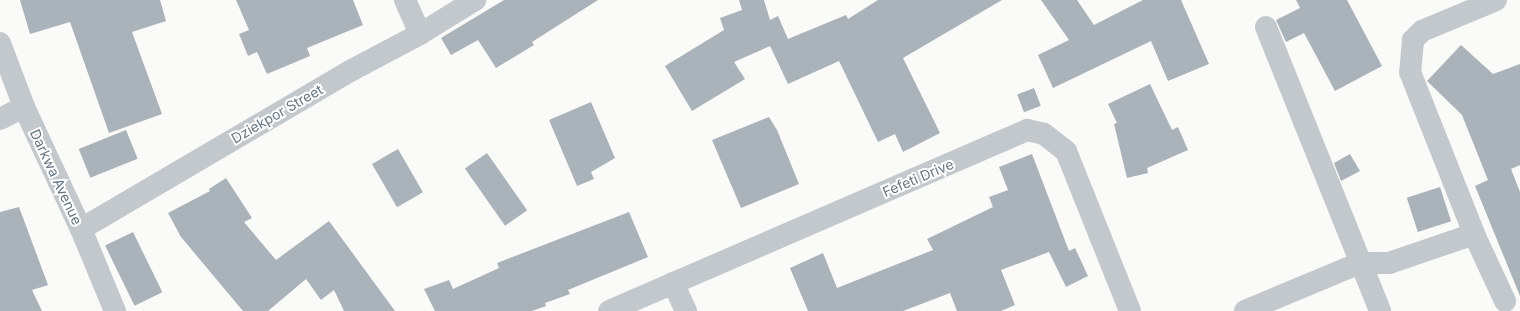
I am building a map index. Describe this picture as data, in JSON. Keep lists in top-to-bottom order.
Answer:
{
  "streets": {
    "street": ["Dziekpor Street", "Darkwa Avenue", "Fefeti Drive"]
  },
  "crossings": [
    ["Dziekpor Street", "Darkwa Avenue"]
  ]
}
